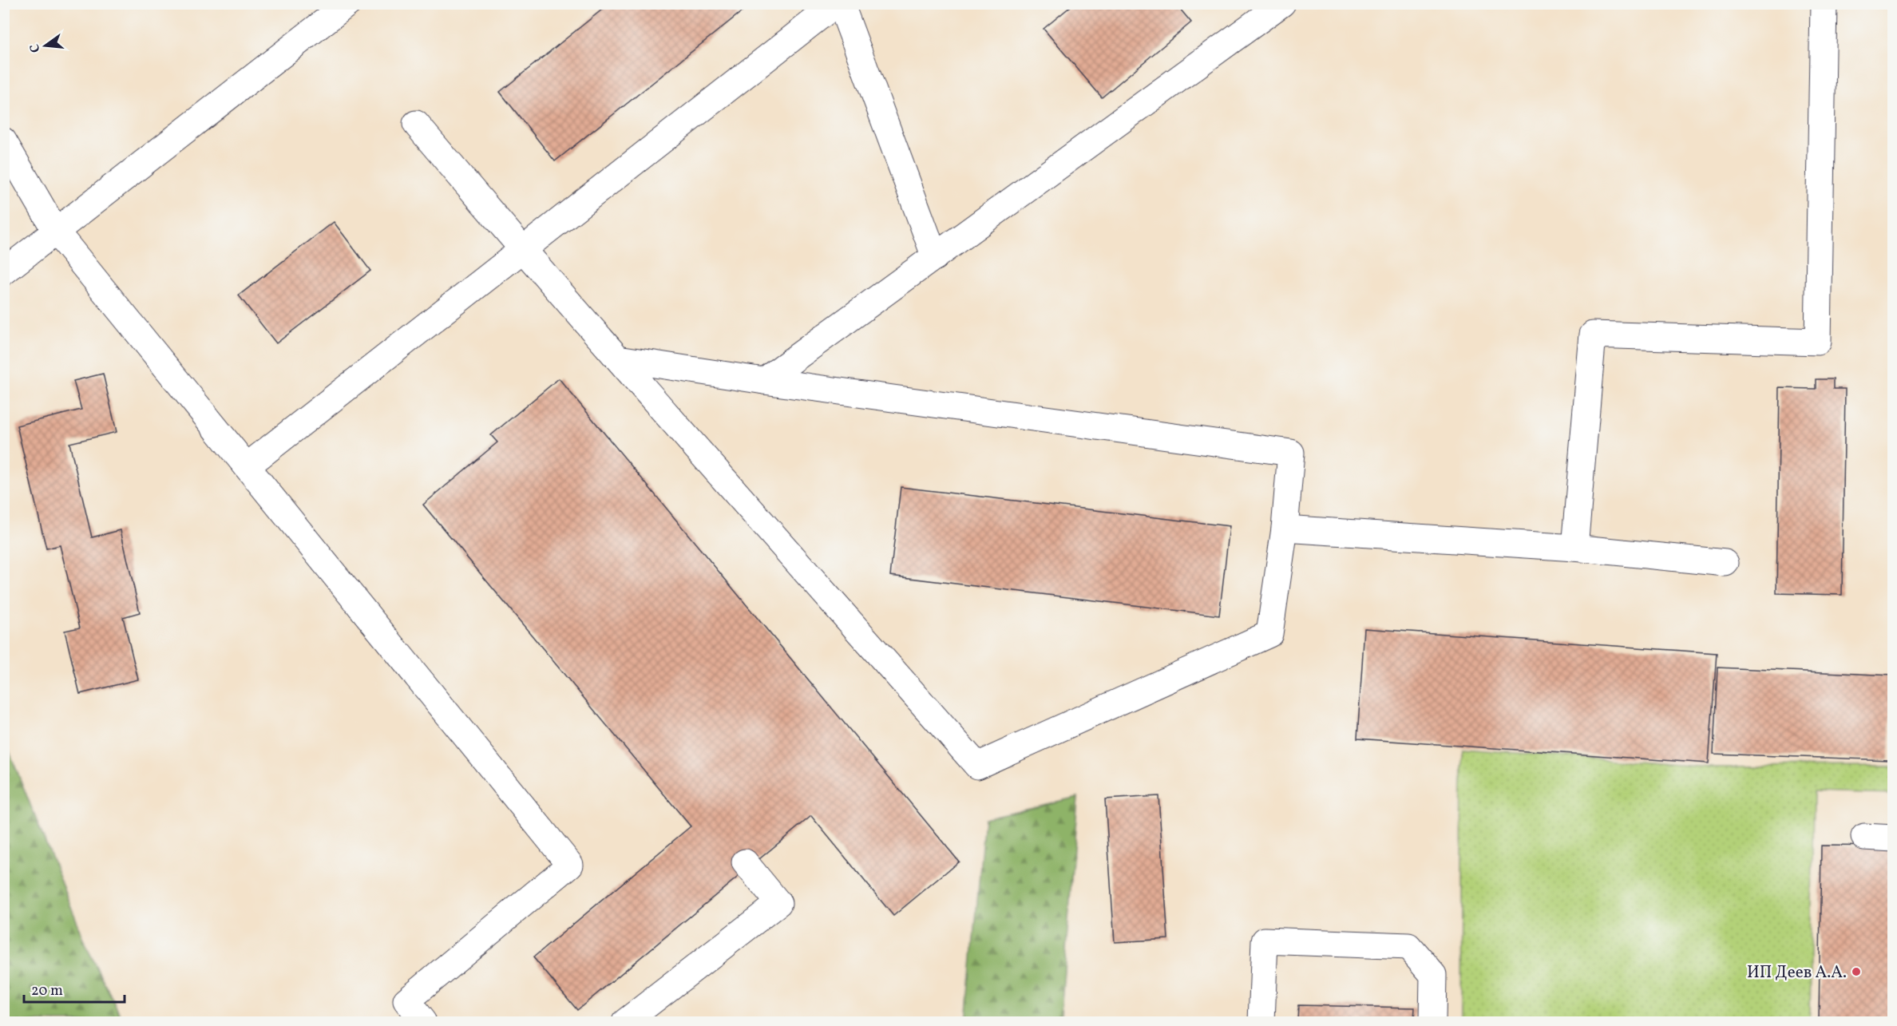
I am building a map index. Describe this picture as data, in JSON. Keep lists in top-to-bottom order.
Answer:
{
  "places": ["ИП Деев А.А."],
  "scale_bar": "20 m",
  "north": "left"
}
